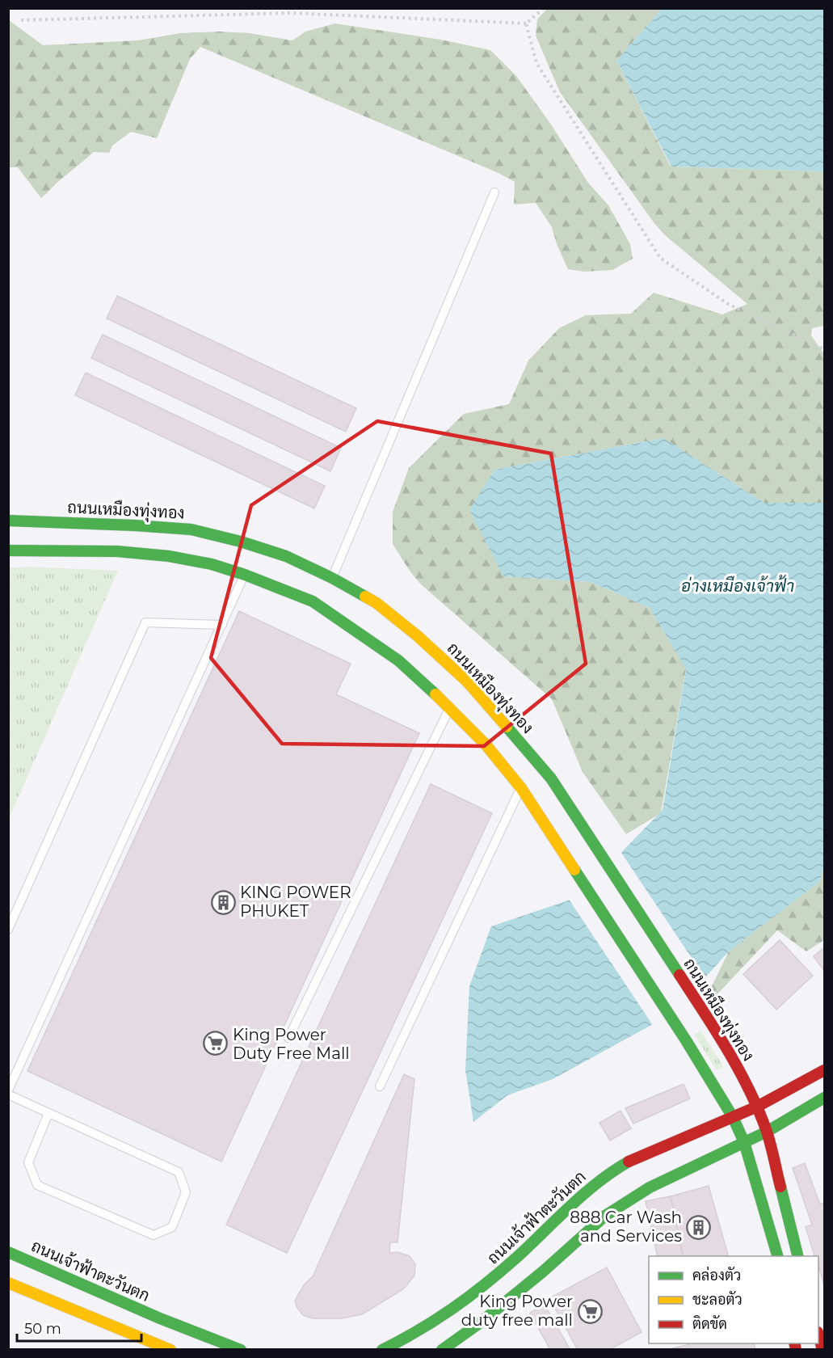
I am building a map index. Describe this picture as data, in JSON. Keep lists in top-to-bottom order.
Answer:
{
  "streets": {
    "street": ["ถนนเหมืองทุ่งทอง", "ถนนเจ้าฟ้าตะวันตก"]
  },
  "crossings": [
    ["ถนนเหมืองทุ่งทอง", "ถนนเจ้าฟ้าตะวันตก"]
  ],
  "water": ["อ่างเหมืองเจ้าฟ้า"],
  "places": {
    "building": ["KING POWER PHUKET", "888 Car Wash and Services"],
    "supermarket": ["King Power Duty Free Mall", "King Power duty free mall"]
  },
  "legend": ["คล่องตัว", "ชะลอตัว", "ติดขัด"],
  "scale_bar": "50 m"
}
